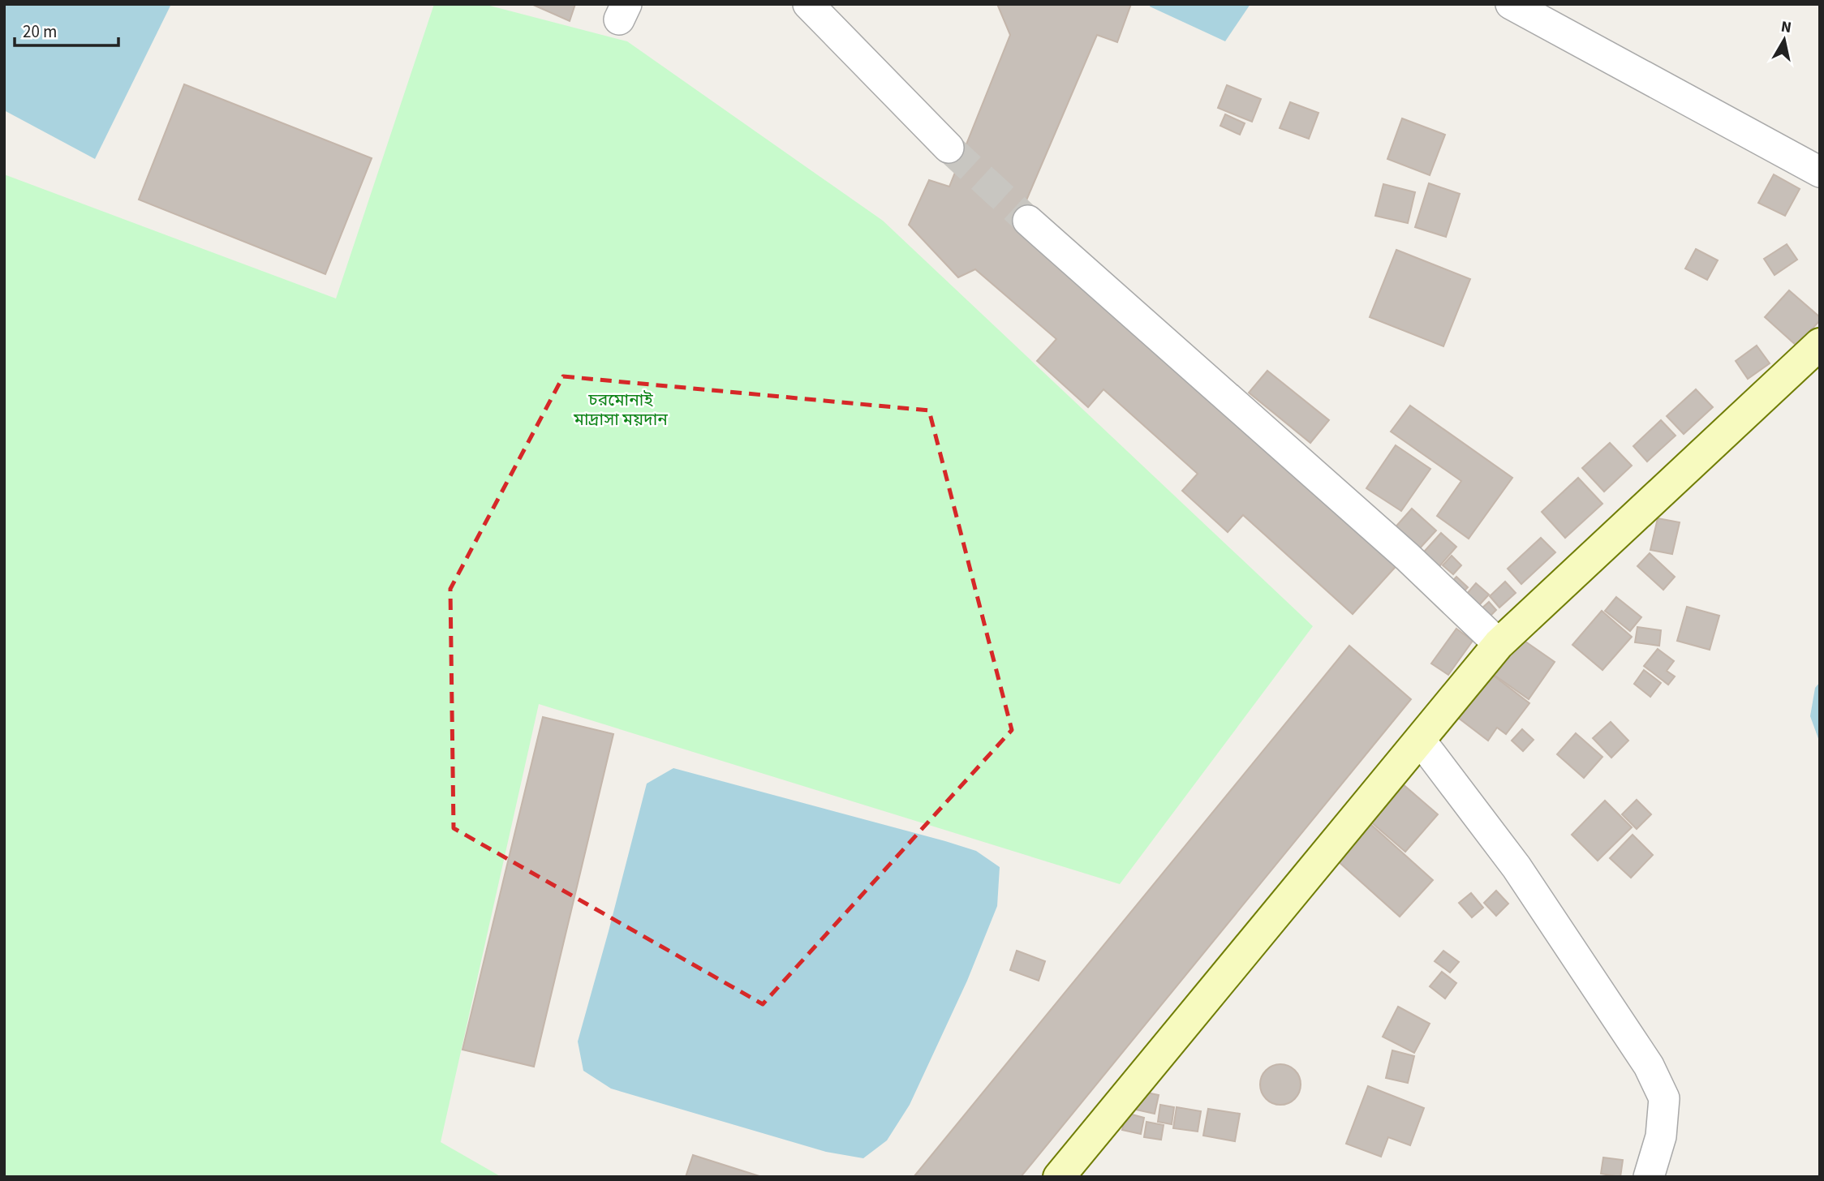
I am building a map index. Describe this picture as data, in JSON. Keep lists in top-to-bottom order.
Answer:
{
  "parks": ["চরমোনাই মাদ্রাসা ময়দান"],
  "scale_bar": "20 m",
  "north": "top"
}
